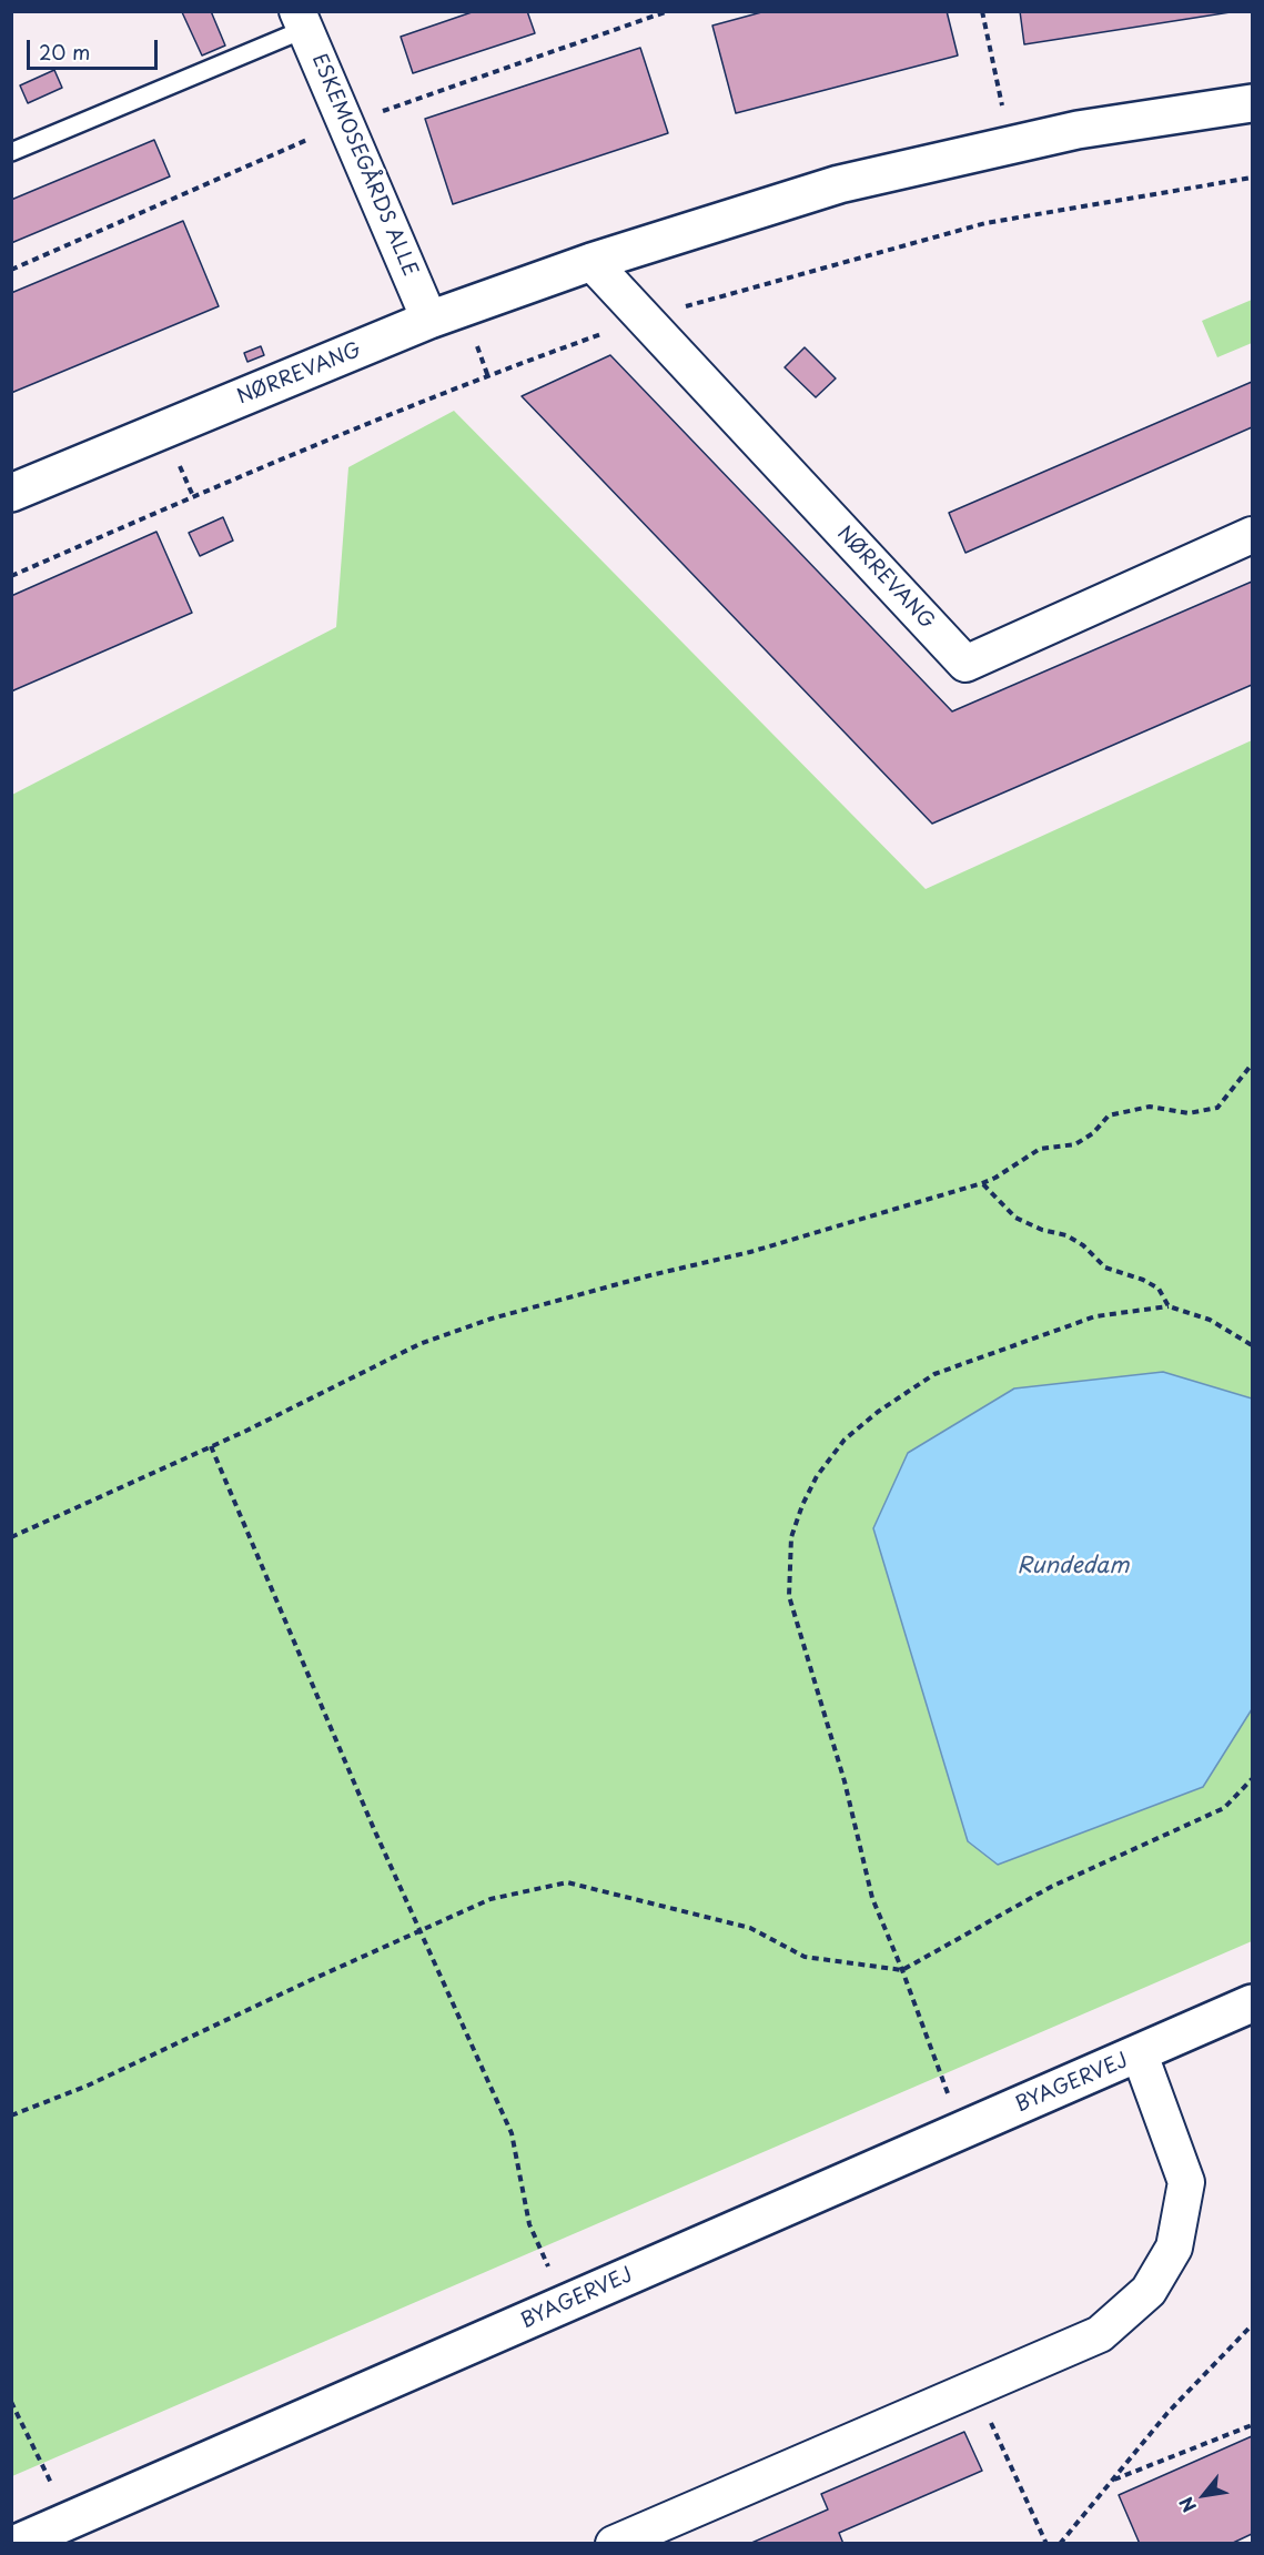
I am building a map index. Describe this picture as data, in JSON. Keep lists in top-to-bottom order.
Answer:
{
  "streets": {
    "street": ["ESKEMOSEGÅRDS ALLE", "NØRREVANG", "BYAGERVEJ"]
  },
  "crossings": [
    ["ESKEMOSEGÅRDS ALLE", "NØRREVANG"]
  ],
  "water": ["Rundedam"],
  "scale_bar": "20 m",
  "north": "bottom left"
}
